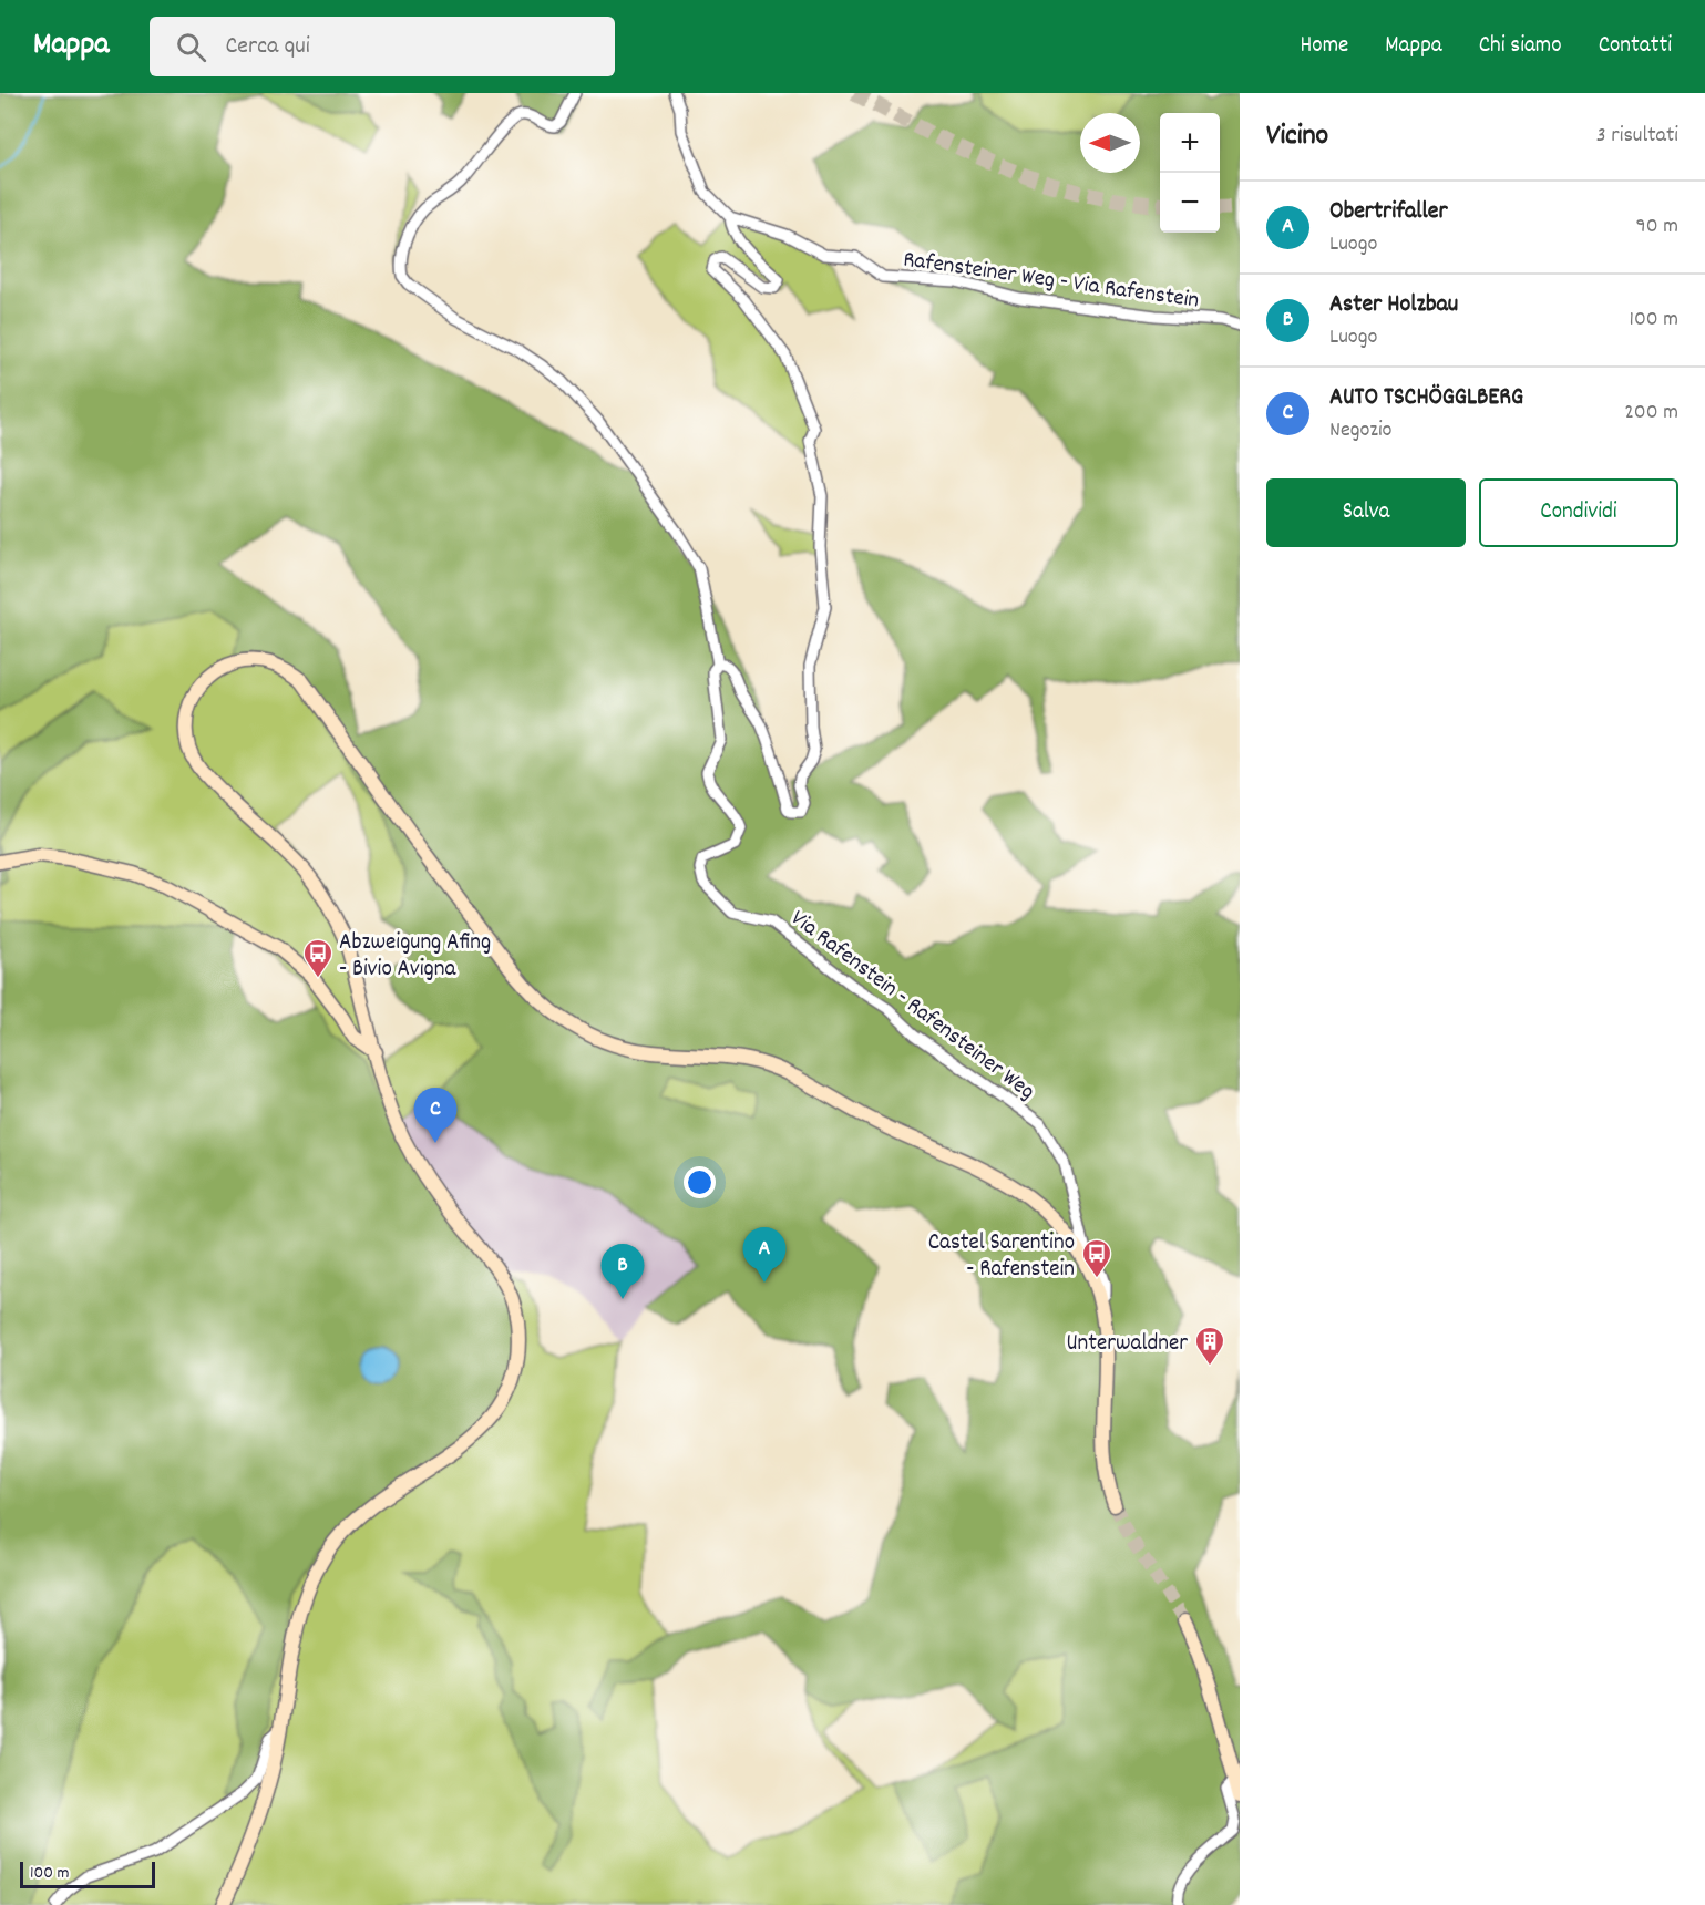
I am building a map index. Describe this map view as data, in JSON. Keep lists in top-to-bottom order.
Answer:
{
  "streets": {
    "street": ["Rafensteiner Weg - Via Rafenstein", "Via Rafenstein - Rafensteiner Weg"]
  },
  "places": {
    "bus stop": ["Abzweigung Afing - Bivio Avigna", "Castel Sarentino - Rafenstein"],
    "building": ["Unterwaldner"]
  },
  "scale_bar": "100 m",
  "north": "left",
  "page": {
    "header": "Mappa",
    "search": "Cerca qui",
    "nav": [
      "Home",
      "Mappa",
      "Chi siamo",
      "Contatti"
    ],
    "heading": ["Vicino", "3 risultati"],
    "map_buttons": ["+", "−"],
    "list": [
      {
        "mark": "A",
        "name": "Obertrifaller",
        "note": "Luogo",
        "value": "90 m"
      },
      {
        "mark": "B",
        "name": "Aster Holzbau",
        "note": "Luogo",
        "value": "100 m"
      },
      {
        "mark": "C",
        "name": "AUTO TSCHÖGGLBERG",
        "note": "Negozio",
        "value": "200 m"
      }
    ],
    "buttons": ["Salva", "Condividi"],
    "pins": ["C", "A", "B"],
    "scale": "100 m"
  }
}
